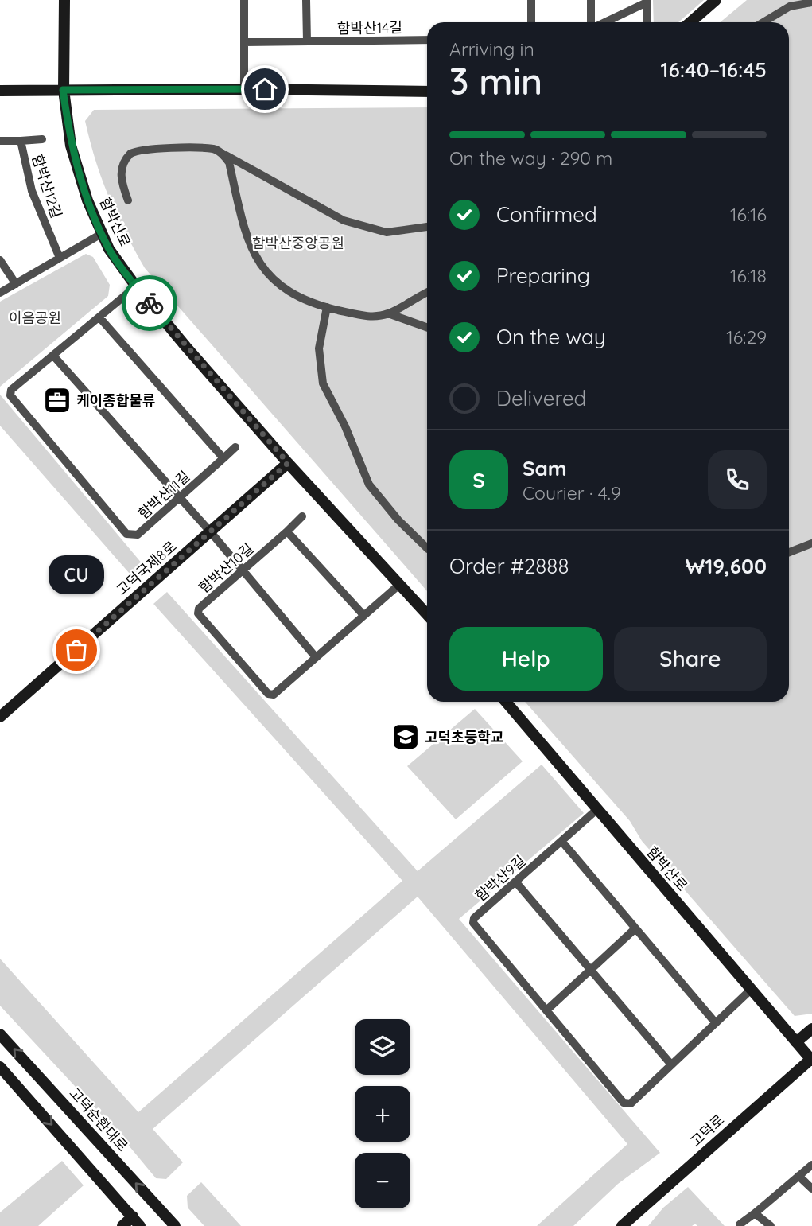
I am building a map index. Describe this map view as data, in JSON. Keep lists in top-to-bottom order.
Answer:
{
  "streets": {
    "street": [
      "함박산14길",
      "함박산12길",
      "함박산로",
      "함박산11길",
      "고덕국제8로",
      "함박산10길",
      "함박산9길",
      "고덕순환대로",
      "고덕로"
    ]
  },
  "crossings": [
    ["함박산로", "함박산11길"],
    ["함박산로", "고덕국제8로"],
    ["함박산로", "함박산10길"],
    ["함박산로", "함박산9길"],
    ["함박산로", "고덕로"]
  ],
  "parks": ["함박산중앙공원", "이음공원"],
  "places": {
    "office": ["케이종합물류"],
    "other": ["CU"],
    "school or university": ["고덕초등학교"]
  },
  "page": {
    "heading": ["3 min", "Arriving in", "16:40–16:45"],
    "panel": [
      "Sam",
      "Courier · 4.9",
      "Order #2888",
      "₩19,600"
    ],
    "bar": "On the way · 290 m",
    "list": [
      ["Confirmed", "16:16"],
      ["Preparing", "16:18"],
      ["On the way", "16:29"],
      "Delivered"
    ],
    "round": "S",
    "bubble": "CU",
    "buttons": ["Help", "Share"],
    "map_buttons": ["+", "−"]
  }
}
